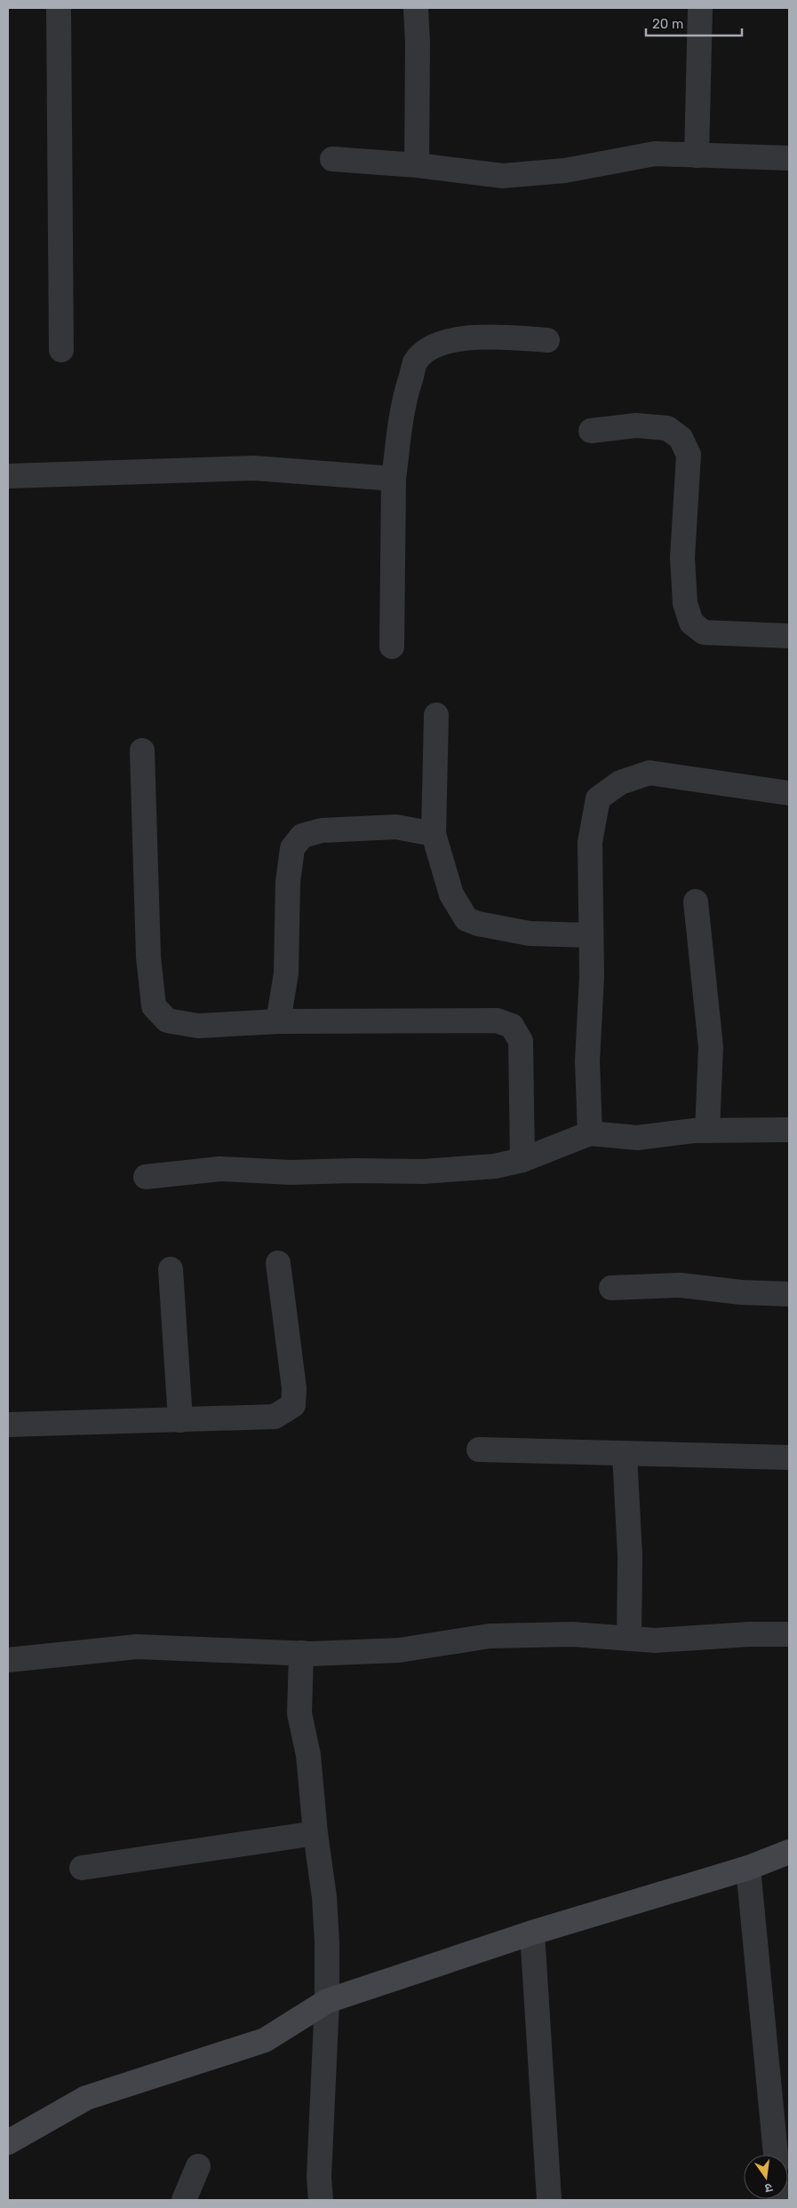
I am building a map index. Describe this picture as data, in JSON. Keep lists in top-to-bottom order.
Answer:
{
  "scale_bar": "20 m",
  "north": "bottom"
}
